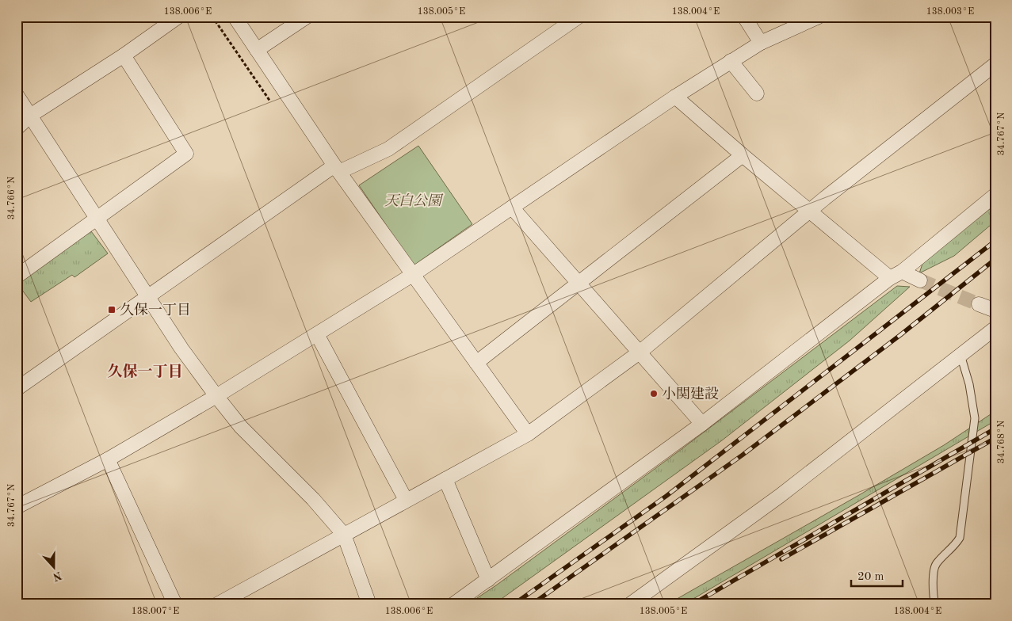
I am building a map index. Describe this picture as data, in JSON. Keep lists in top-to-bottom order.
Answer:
{
  "districts": ["久保一丁目"],
  "parks": ["天白公園"],
  "places": {
    "transit": ["久保一丁目"],
    "other": ["小関建設"]
  },
  "scale_bar": "20 m",
  "north": "bottom",
  "coordinates": [
    "138.006°E",
    "138.005°E",
    "138.004°E",
    "138.003°E",
    "34.767°N",
    "34.766°N",
    "34.768°N",
    "138.007°E"
  ]
}
